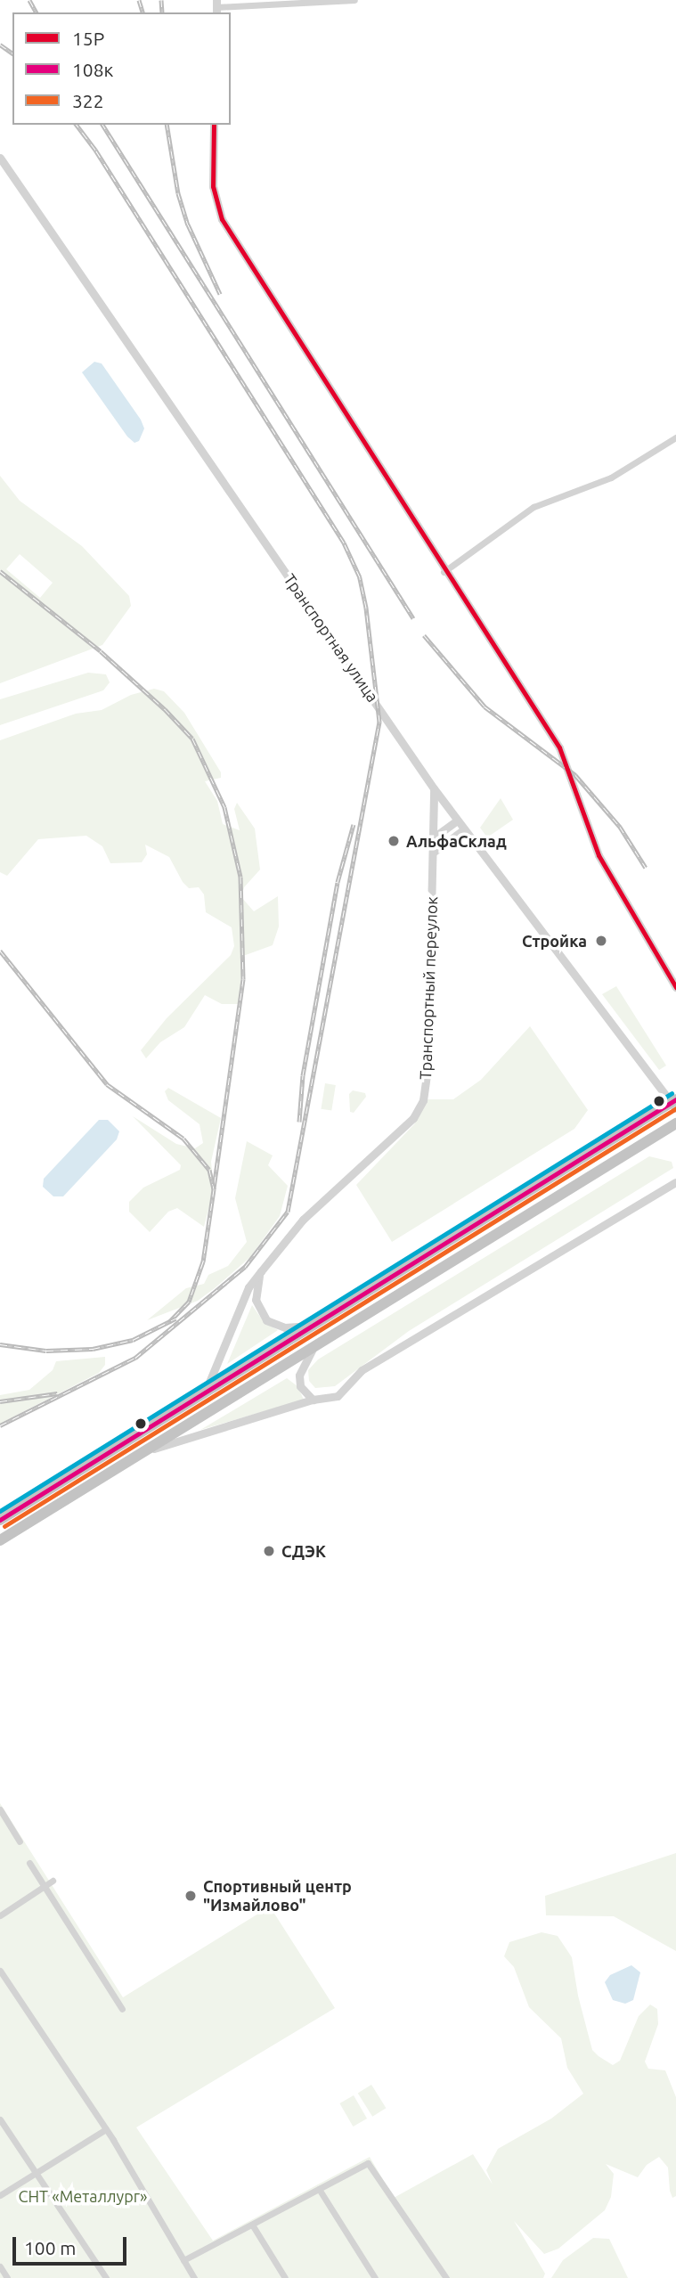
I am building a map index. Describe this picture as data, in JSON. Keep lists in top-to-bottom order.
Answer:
{
  "streets": {
    "street": ["Транспортная улица", "Транспортный переулок"]
  },
  "crossings": [
    ["Транспортная улица", "Транспортный переулок"]
  ],
  "parks": ["СНТ «Металлург»"],
  "places": [
    "АльфаСклад",
    "Стройка",
    "СДЭК",
    "Спортивный центр \"Измайлово\""
  ],
  "lines": ["transit line 15Р", "transit line 108к", "transit line 322"],
  "legend": ["15Р", "108к", "322"],
  "scale_bar": "100 m"
}
